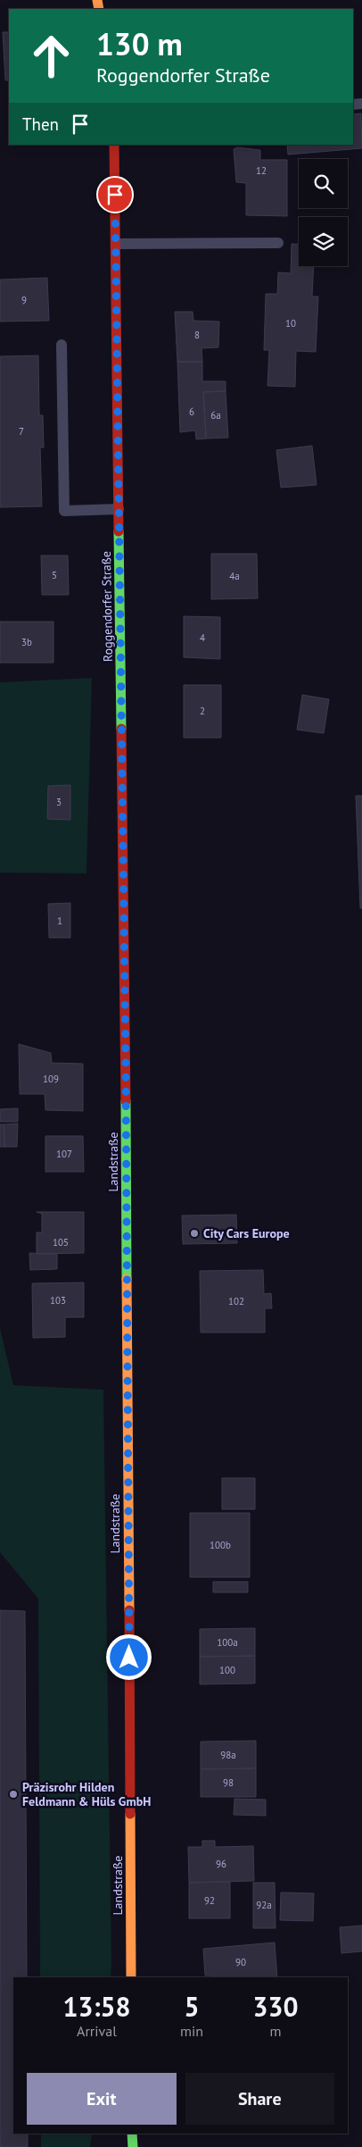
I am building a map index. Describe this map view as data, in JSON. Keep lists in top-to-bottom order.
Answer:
{
  "streets": {
    "main road": ["Roggendorfer Straße", "Landstraße"]
  },
  "crossings": [
    ["Roggendorfer Straße", "Landstraße"]
  ],
  "places": ["City Cars Europe", "Präzisrohr Hilden Feldmann & Hüls GmbH"],
  "house_numbers": [
    "12",
    "9",
    "10",
    "8",
    "6",
    "6a",
    "7",
    "5",
    "4a",
    "4",
    "3b",
    "2",
    "3",
    "1",
    "109",
    "107",
    "105",
    "103",
    "102",
    "100b",
    "100a",
    "100",
    "98a",
    "98",
    "96",
    "92",
    "92a",
    "90"
  ],
  "page": {
    "turn": ["130 m", "Roggendorfer Straße"],
    "then": "Then",
    "eta": [
      "13:58",
      "Arrival",
      "5",
      "min",
      "330",
      "m"
    ],
    "buttons": ["Exit", "Share"]
  }
}
